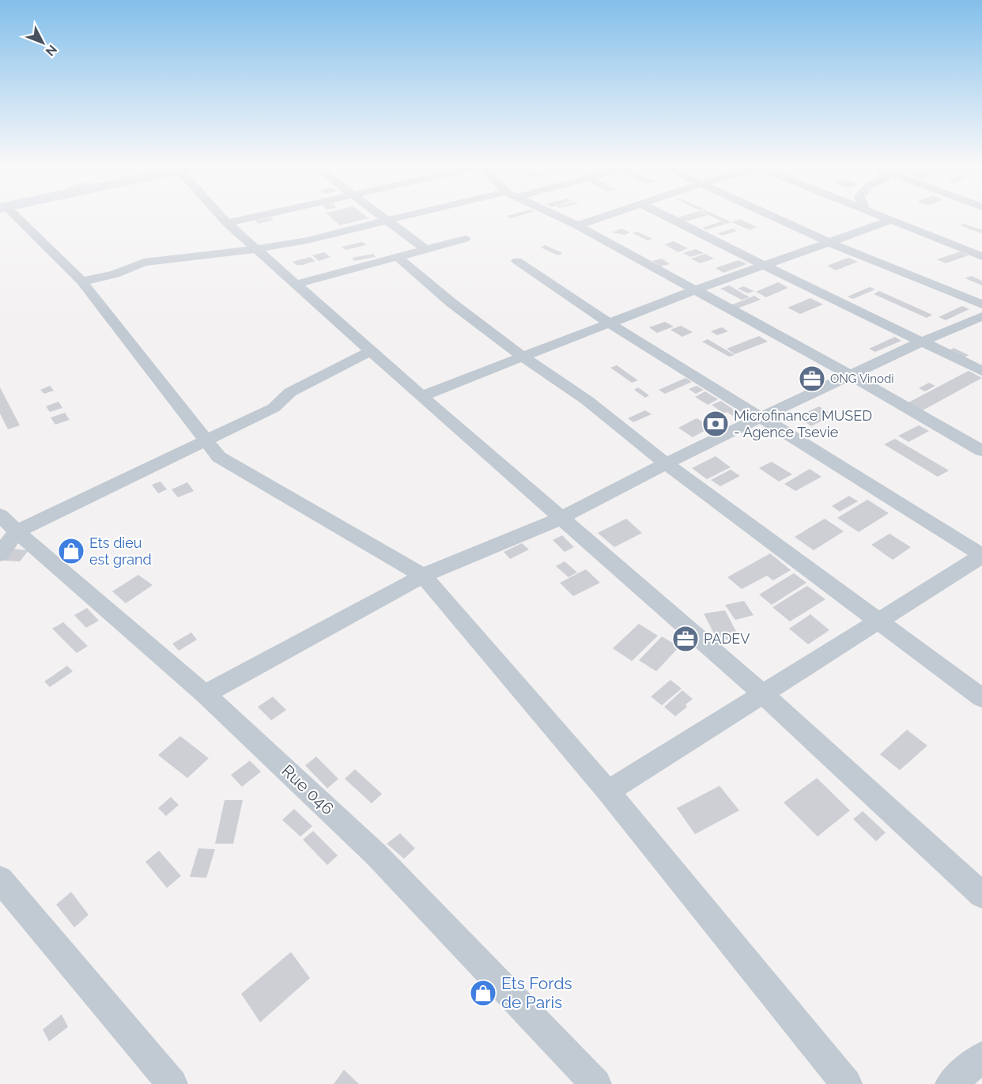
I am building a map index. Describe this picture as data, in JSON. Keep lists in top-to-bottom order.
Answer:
{
  "streets": {
    "street": ["Rue 046"]
  },
  "places": {
    "office": ["ONG Vinodi", "PADEV"],
    "bank": ["Microfinance MUSED - Agence Tsevie"],
    "shop": ["Ets dieu est grand", "Ets Fords de Paris"]
  },
  "north": "bottom right"
}
